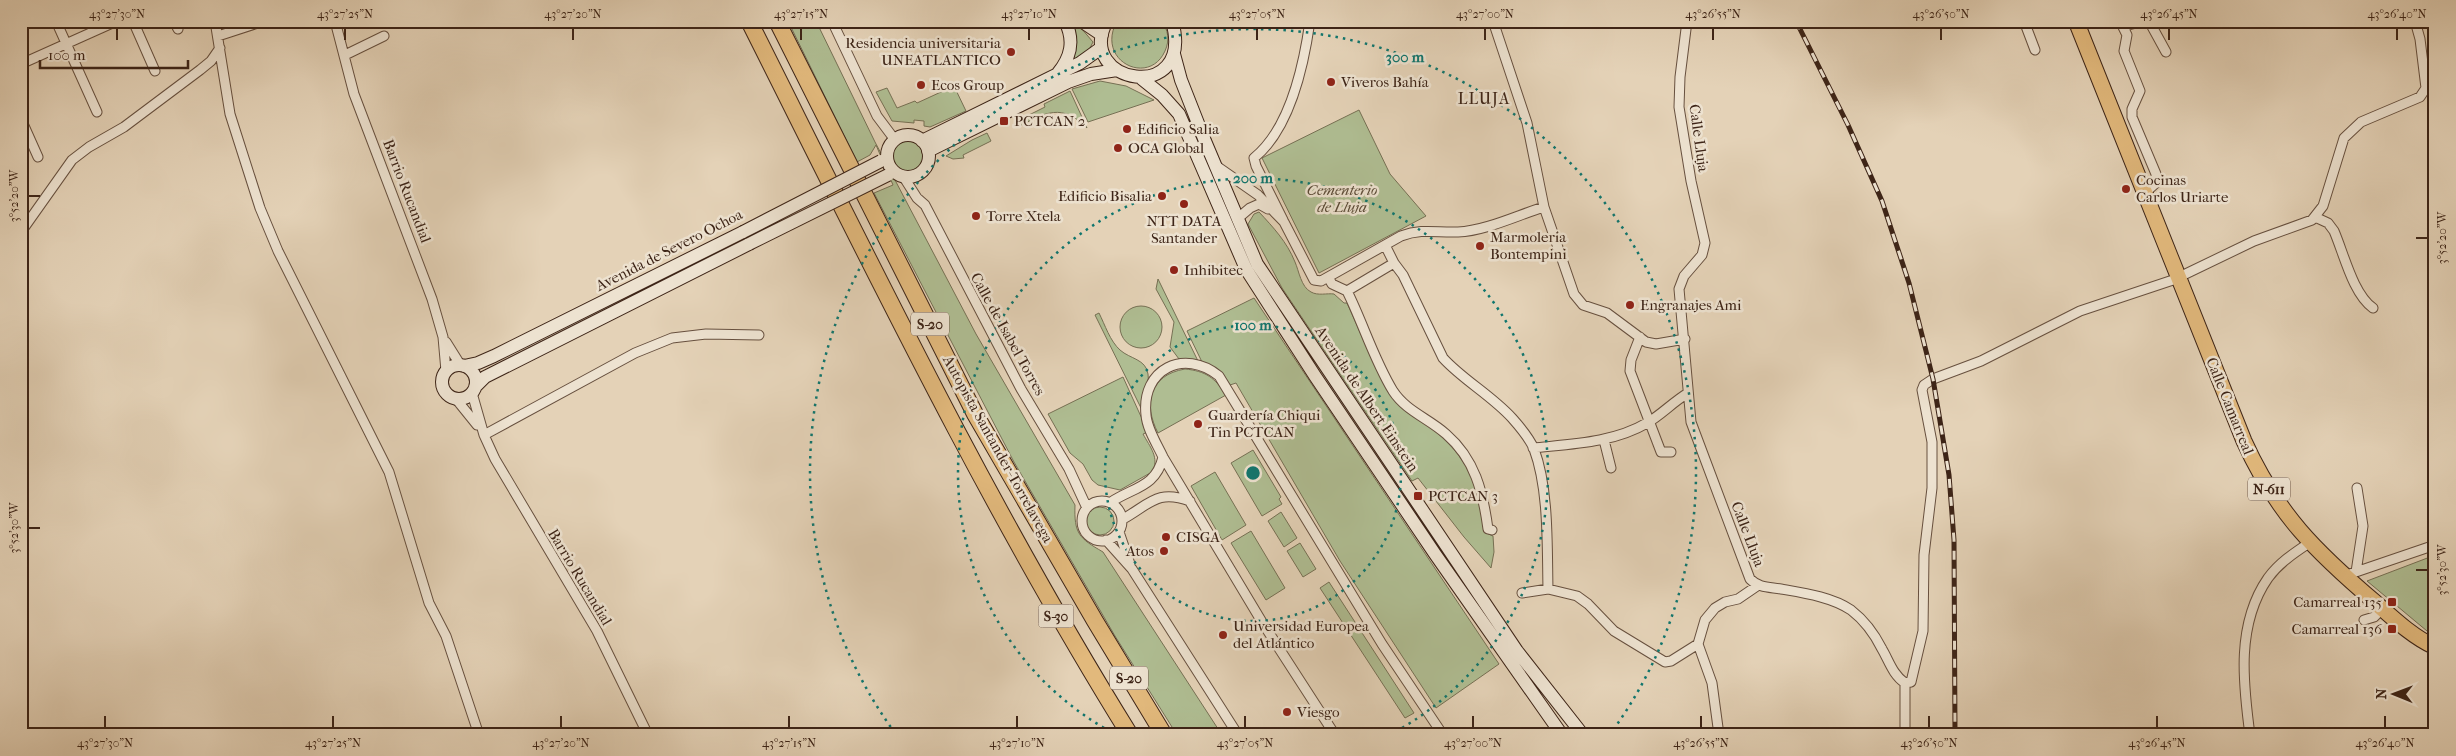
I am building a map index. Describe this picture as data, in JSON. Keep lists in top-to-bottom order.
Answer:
{
  "streets": {
    "highway": [
      "S-20",
      "Calle Camarreal",
      "Autopista Santander-Torrelavega",
      "N-611",
      "S-30"
    ],
    "main road": ["Avenida de Severo Ochoa", "Avenida de Albert Einstein"],
    "street": ["Calle Lluja", "Barrio Rucandial", "Calle de Isabel Torres"]
  },
  "crossings": [
    ["Barrio Rucandial", "Avenida de Severo Ochoa"],
    ["Avenida de Severo Ochoa", "Calle de Isabel Torres"],
    ["Autopista Santander-Torrelavega", "S-30"]
  ],
  "districts": ["LLUJA"],
  "parks": ["Cementerio de Lluja"],
  "places": {
    "other": [
      "Residencia universitaria UNEATLANTICO",
      "Viveros Bahía",
      "Ecos Group",
      "Edificio Salia",
      "OCA Global",
      "Cocinas Carlos Uriarte",
      "Edificio Bisalia",
      "NTT DATA Santander",
      "Torre Xtela",
      "Marmoleria Bontempini",
      "Inhibitec",
      "Engranajes Ami",
      "Guardería Chiqui Tin PCTCAN",
      "CISGA",
      "Atos",
      "Universidad Europea del Atlántico",
      "Viesgo"
    ],
    "transit": [
      "PCTCAN 2",
      "PCTCAN 3",
      "Camarreal 135",
      "Camarreal 136"
    ]
  },
  "scale_bar": "100 m",
  "north": "left",
  "coordinates": [
    "43°27'30\"N",
    "43°27'25\"N",
    "43°27'20\"N",
    "43°27'15\"N",
    "43°27'10\"N",
    "43°27'05\"N",
    "43°27'00\"N",
    "43°26'55\"N",
    "43°26'50\"N",
    "43°26'45\"N",
    "43°26'40\"N",
    "3°52'20\"W",
    "3°52'30\"W"
  ],
  "rings": ["300 m", "200 m", "100 m"]
}
